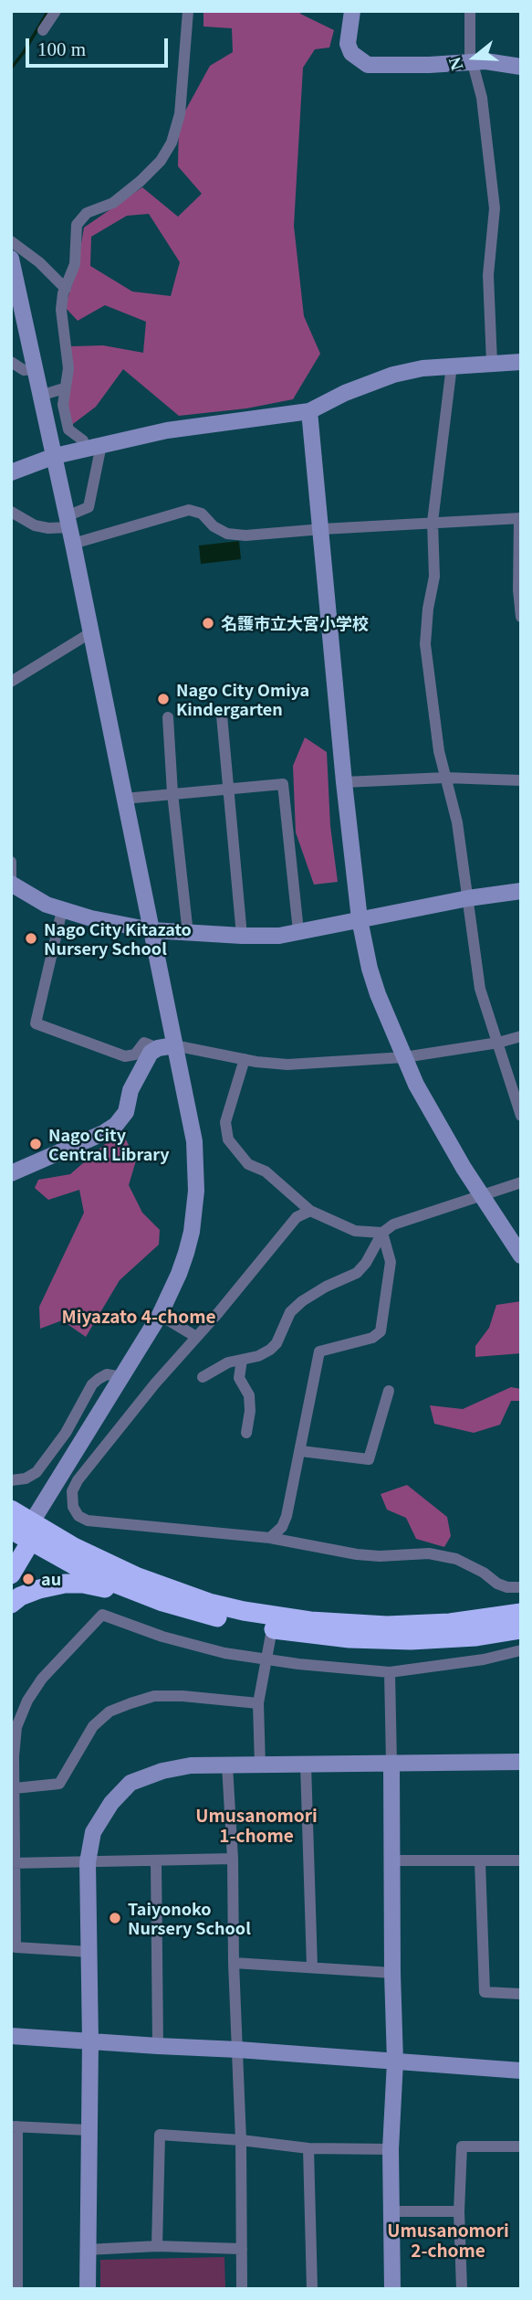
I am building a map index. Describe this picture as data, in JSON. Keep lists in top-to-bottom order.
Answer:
{
  "districts": ["Miyazato 4-chome", "Umusanomori 1-chome", "Umusanomori 2-chome"],
  "places": [
    "名護市立大宮小学校",
    "Nago City Omiya Kindergarten",
    "Nago City Kitazato Nursery School",
    "Nago City Central Library",
    "au",
    "Taiyonoko Nursery School"
  ],
  "scale_bar": "100 m",
  "north": "left"
}
